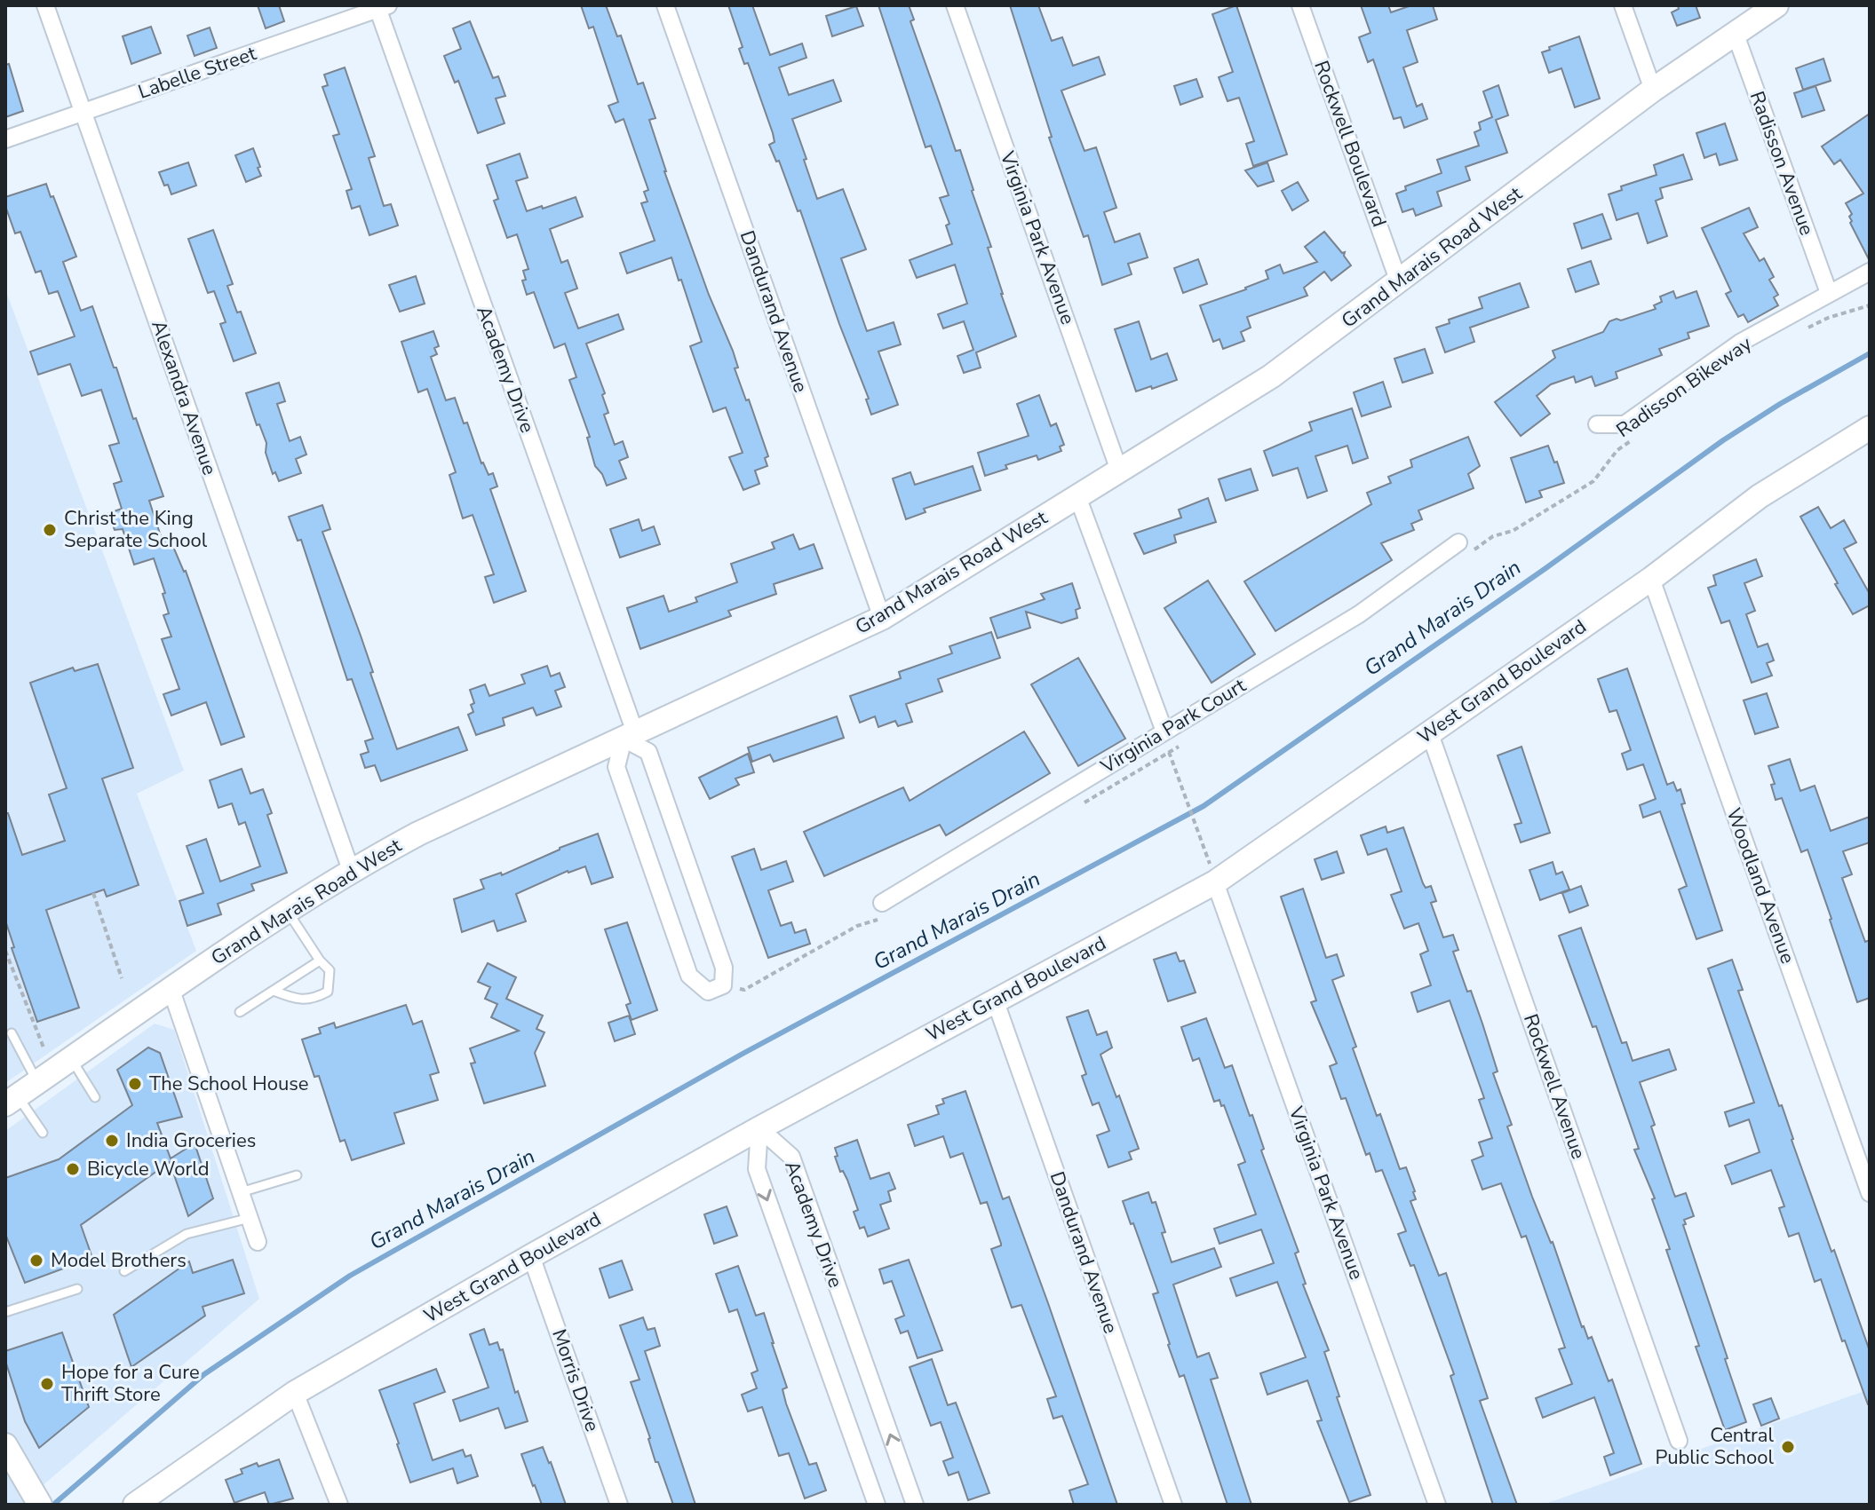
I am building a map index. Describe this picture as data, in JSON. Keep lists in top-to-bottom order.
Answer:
{
  "streets": {
    "street": [
      "Labelle Street",
      "Rockwell Boulevard",
      "Radisson Avenue",
      "Virginia Park Avenue",
      "Grand Marais Road West",
      "Dandurand Avenue",
      "Academy Drive",
      "Alexandra Avenue",
      "West Grand Boulevard",
      "Virginia Park Court",
      "Woodland Avenue",
      "Rockwell Avenue",
      "Morris Drive"
    ],
    "path": ["Radisson Bikeway"]
  },
  "crossings": [
    ["Labelle Street", "Academy Drive"],
    ["Labelle Street", "Alexandra Avenue"],
    ["Rockwell Boulevard", "Grand Marais Road West"],
    ["Radisson Avenue", "Grand Marais Road West"],
    ["Virginia Park Avenue", "Grand Marais Road West"],
    ["Virginia Park Avenue", "West Grand Boulevard"],
    ["Grand Marais Road West", "Dandurand Avenue"],
    ["Grand Marais Road West", "Academy Drive"],
    ["Grand Marais Road West", "Alexandra Avenue"],
    ["Dandurand Avenue", "West Grand Boulevard"],
    ["Academy Drive", "West Grand Boulevard"],
    ["West Grand Boulevard", "Woodland Avenue"],
    ["West Grand Boulevard", "Rockwell Avenue"],
    ["West Grand Boulevard", "Morris Drive"]
  ],
  "water": ["Grand Marais Drain"],
  "places": [
    "Christ the King Separate School",
    "The School House",
    "India Groceries",
    "Bicycle World",
    "Model Brothers",
    "Hope for a Cure Thrift Store",
    "Central Public School"
  ]
}
